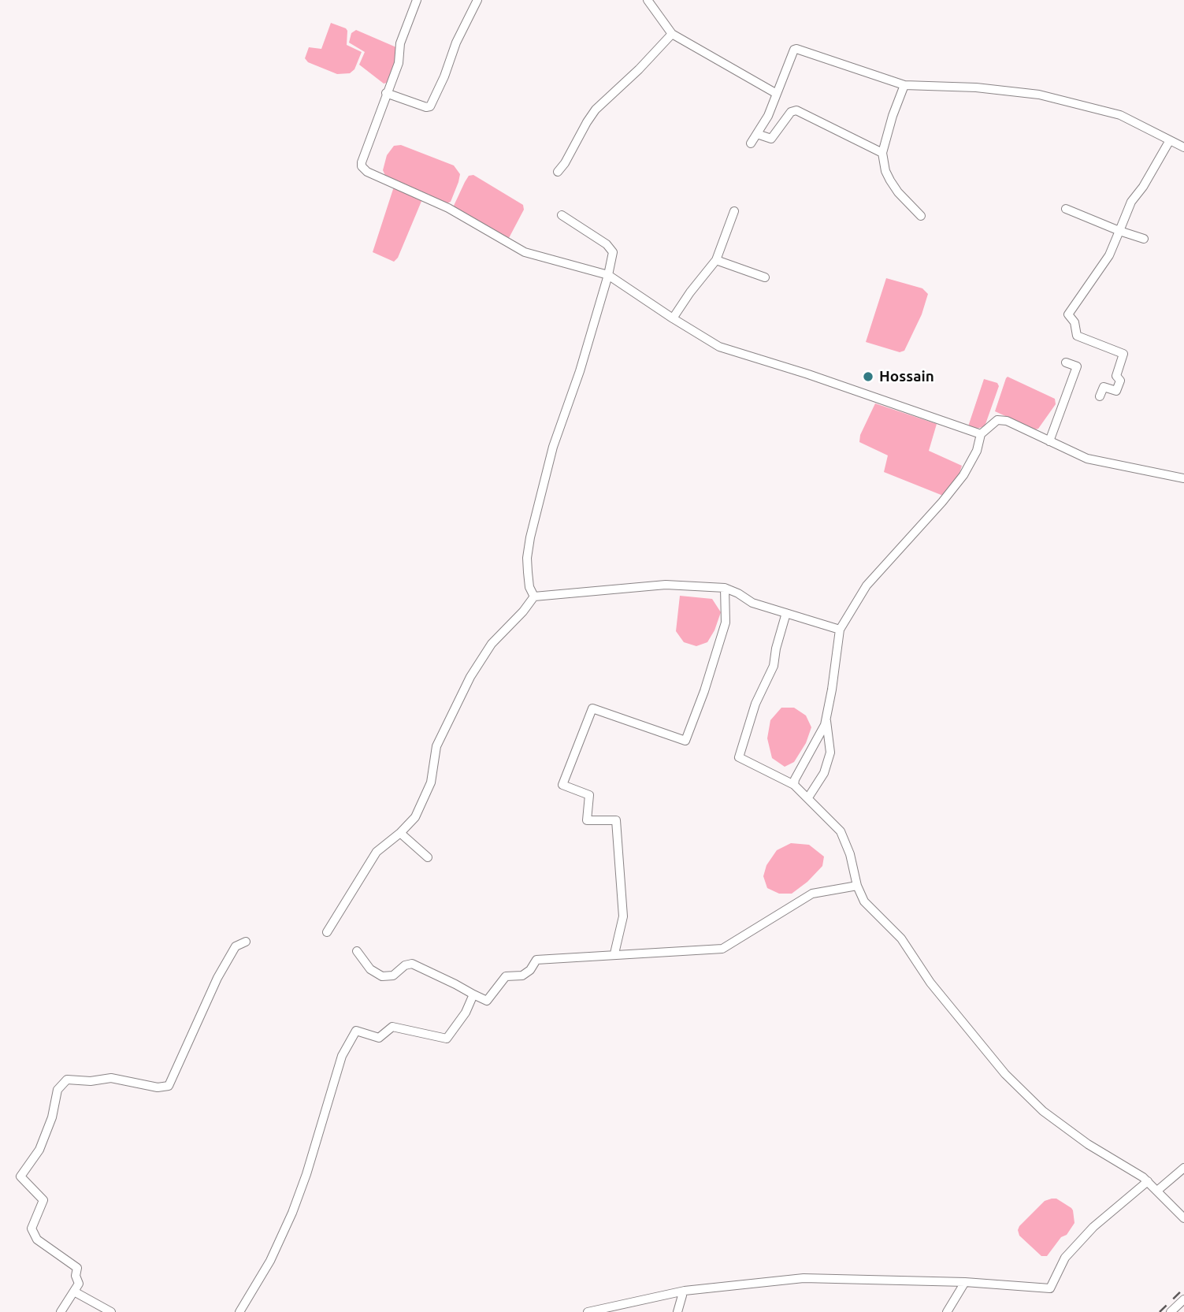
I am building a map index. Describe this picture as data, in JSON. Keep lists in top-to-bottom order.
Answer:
{
  "places": ["Hossain"]
}
